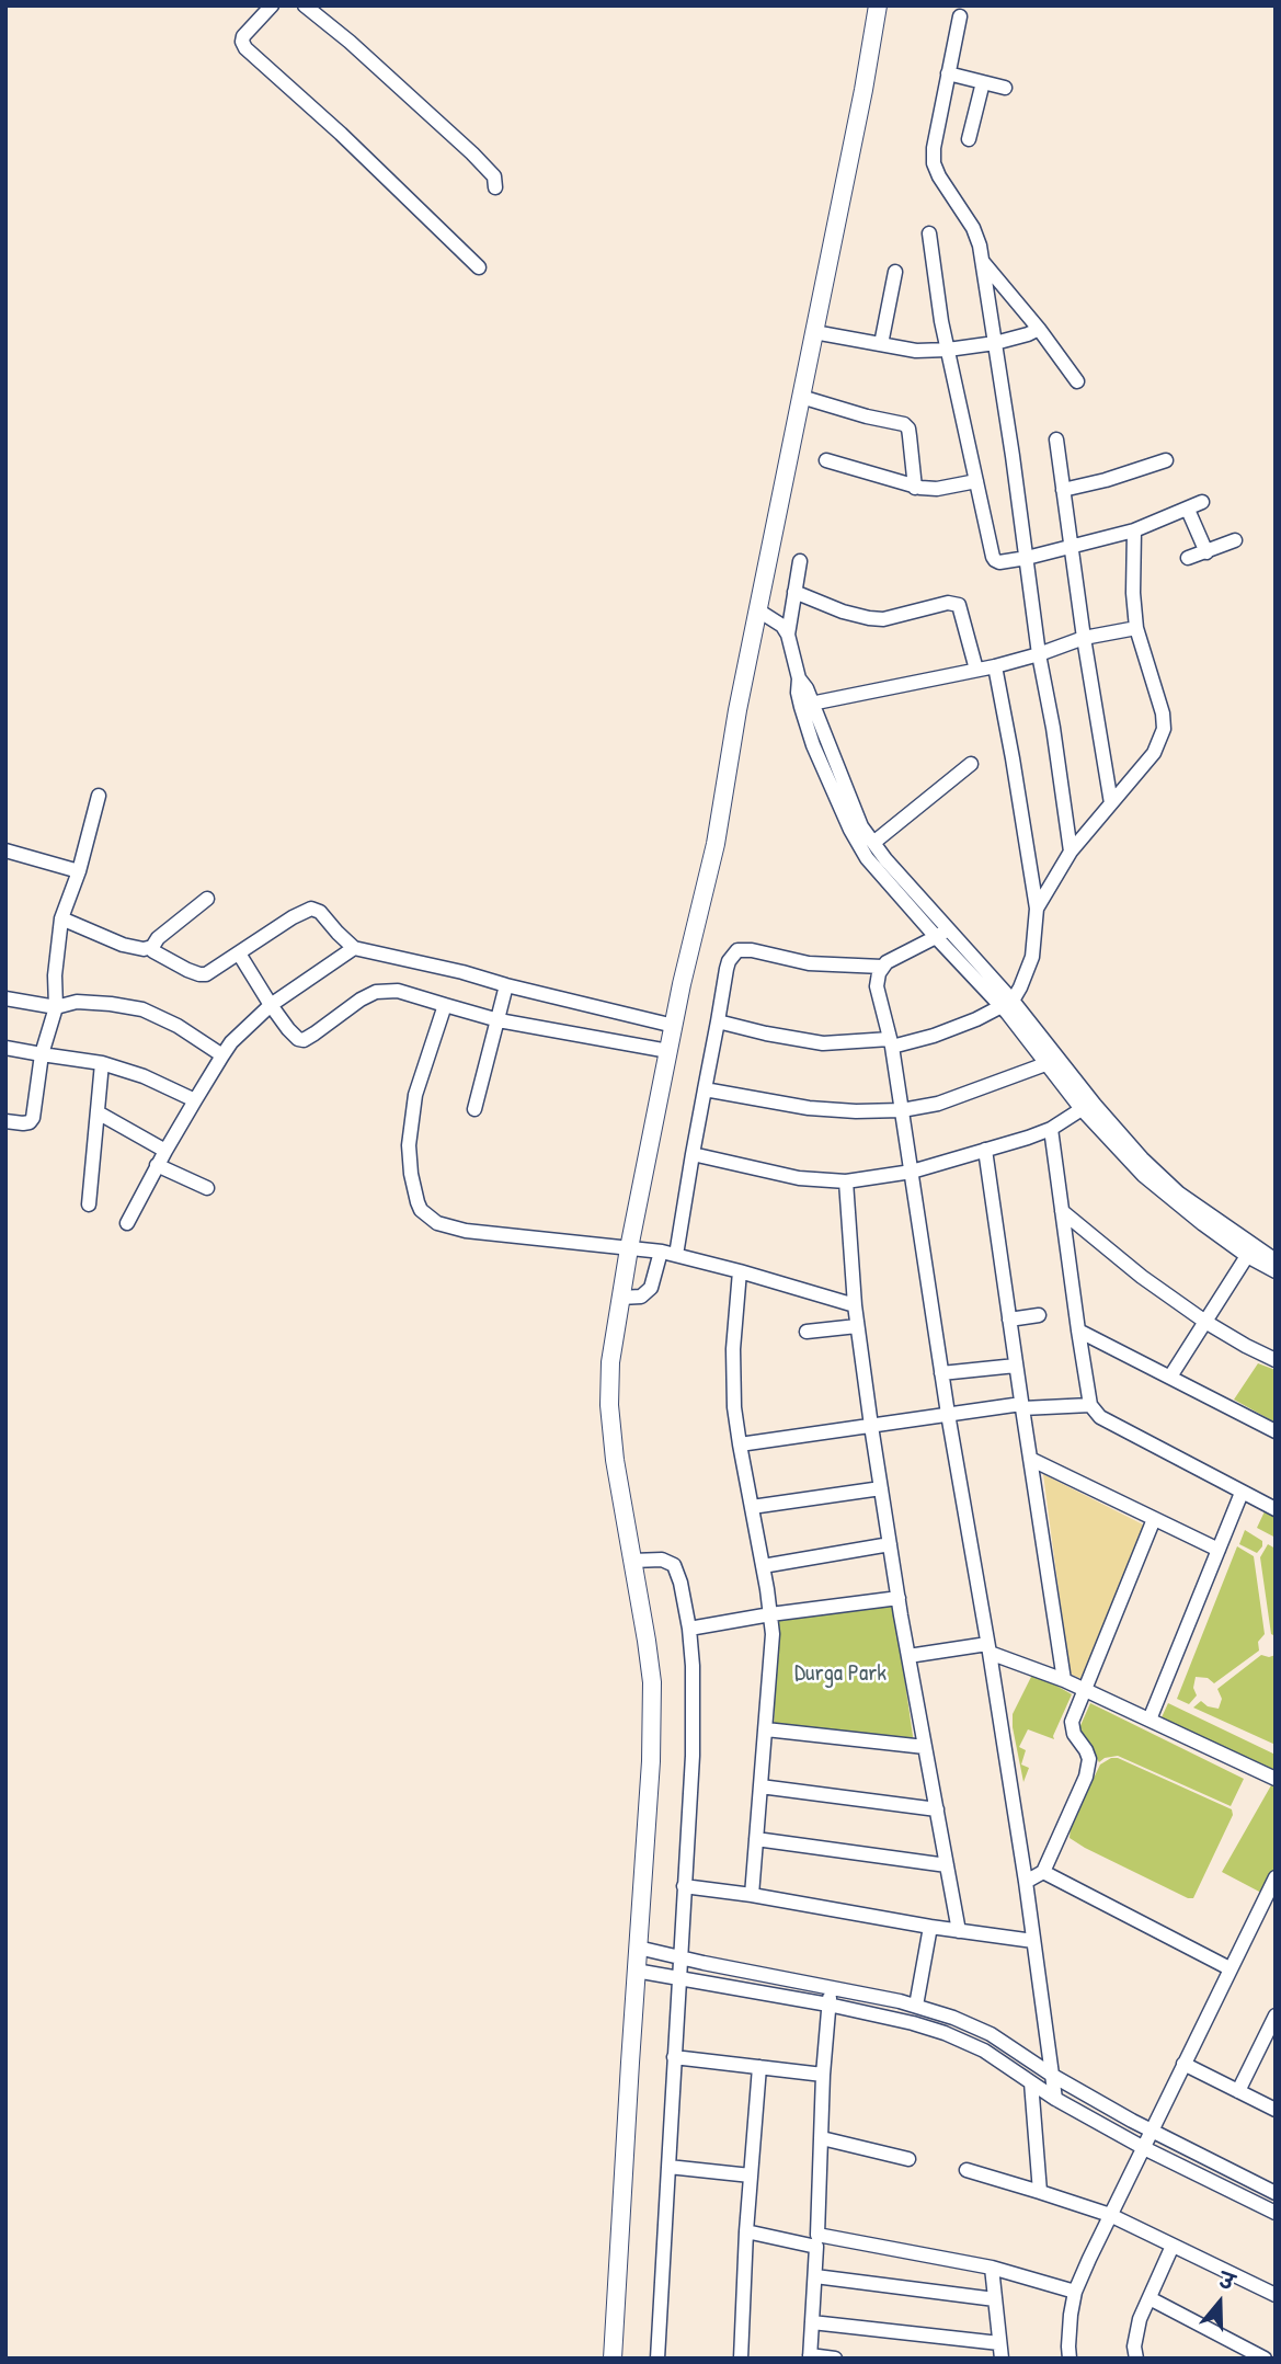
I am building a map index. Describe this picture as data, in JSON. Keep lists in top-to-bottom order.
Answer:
{
  "parks": ["Durga Park"],
  "north": "top"
}
